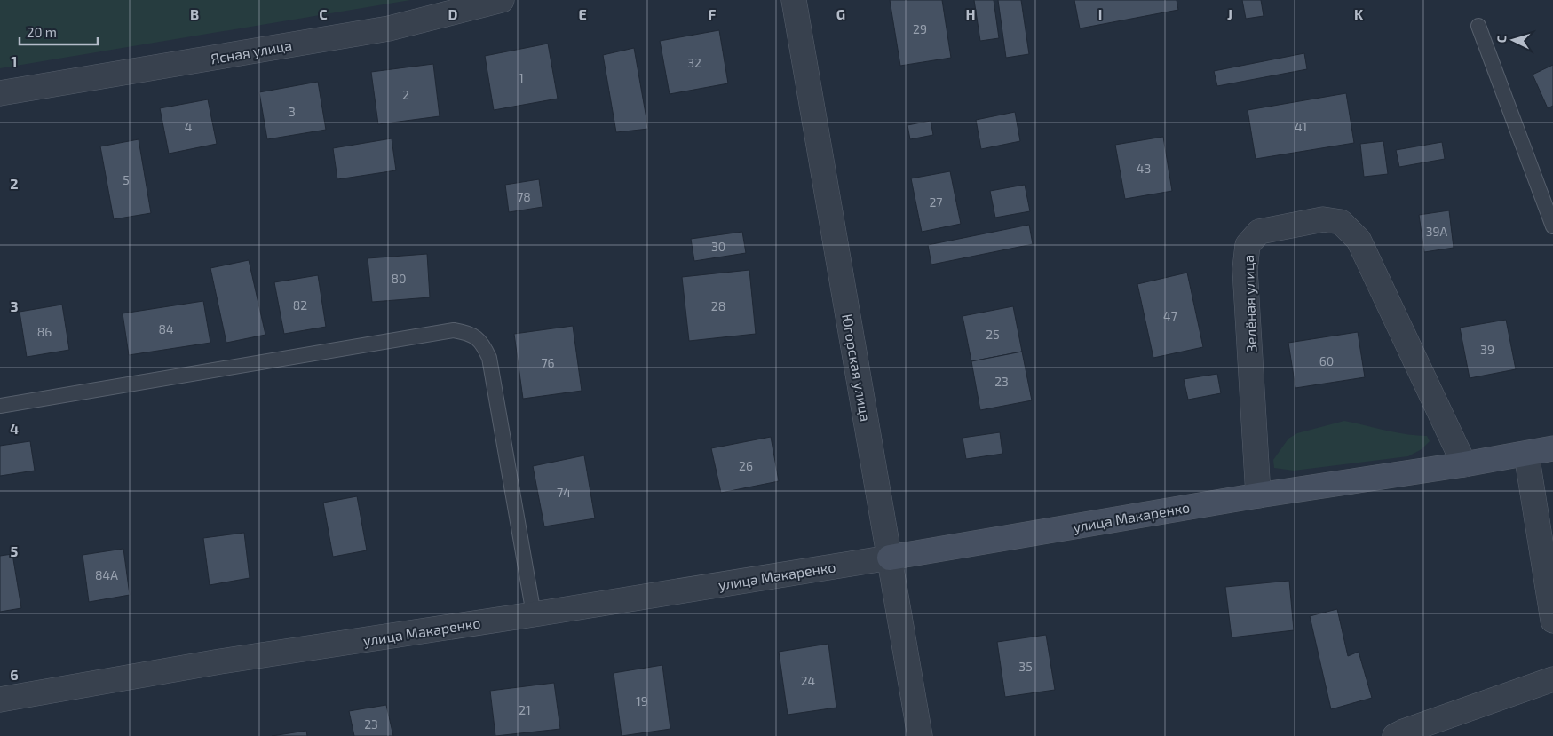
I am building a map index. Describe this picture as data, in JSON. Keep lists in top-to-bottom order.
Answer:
{
  "streets": {
    "street": [
      "Ясная улица",
      "Зелёная улица",
      "Югорская улица",
      "улица Макаренко"
    ]
  },
  "crossings": [
    ["Зелёная улица", "улица Макаренко"],
    ["Югорская улица", "улица Макаренко"]
  ],
  "house_numbers": [
    "29",
    "32",
    "1",
    "2",
    "3",
    "4",
    "41",
    "43",
    "5",
    "78",
    "27",
    "39А",
    "30",
    "80",
    "82",
    "28",
    "47",
    "84",
    "86",
    "25",
    "39",
    "60",
    "76",
    "23",
    "26",
    "74",
    "84А",
    "35",
    "24",
    "19",
    "21",
    "23"
  ],
  "scale_bar": "20 m",
  "north": "left",
  "grid": {
    "columns": [
      "B",
      "C",
      "D",
      "E",
      "F",
      "G",
      "H",
      "I",
      "J",
      "K"
    ],
    "rows": [
      "1",
      "2",
      "3",
      "4",
      "5",
      "6"
    ]
  }
}
